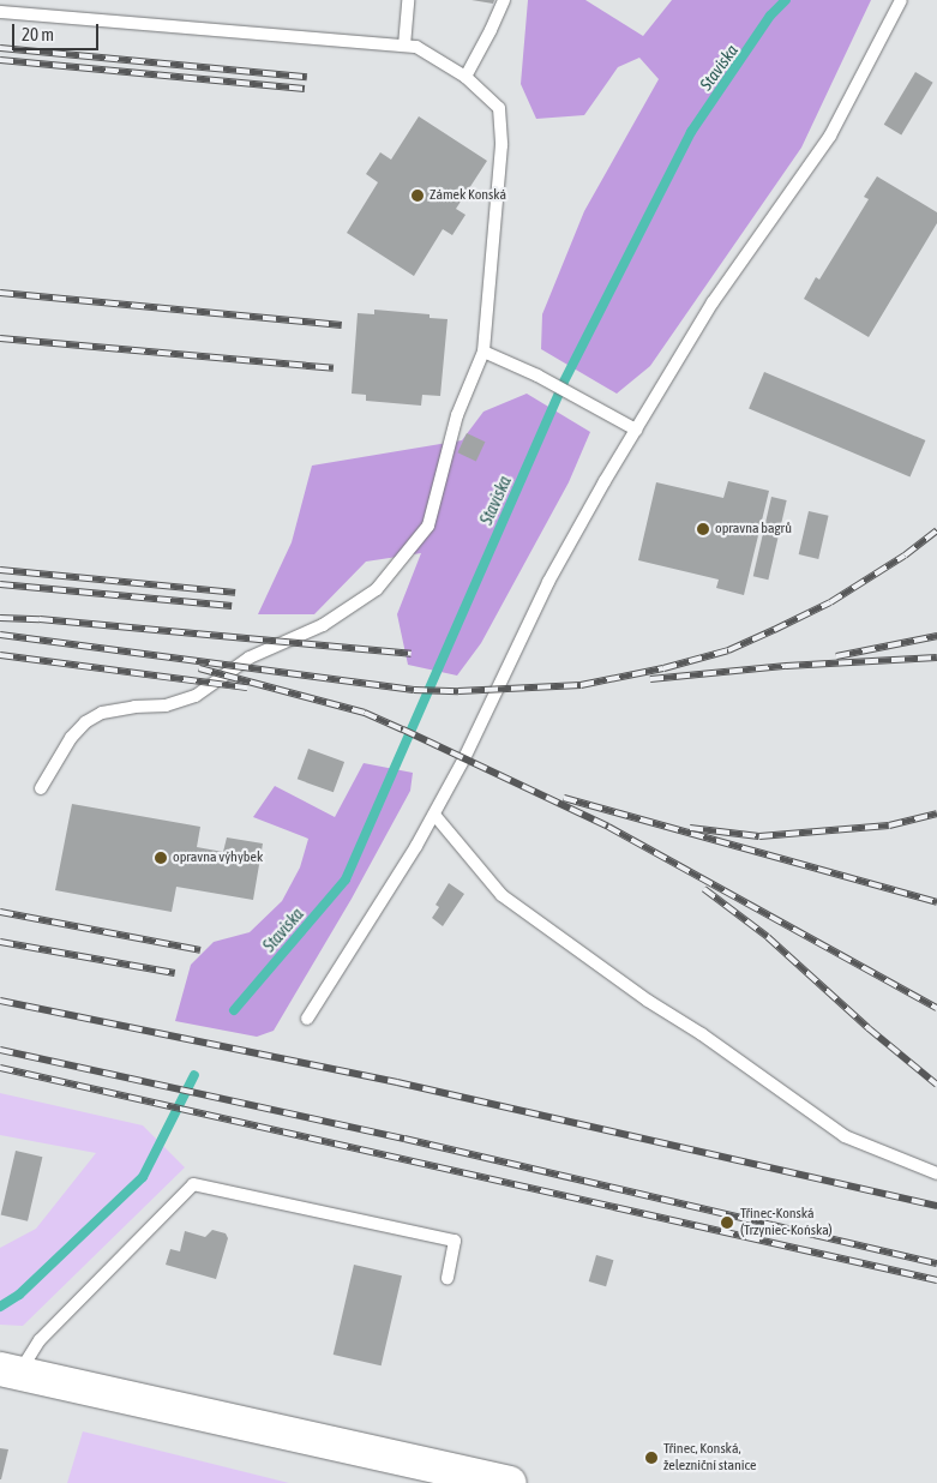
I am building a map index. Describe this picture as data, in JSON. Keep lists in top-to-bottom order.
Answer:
{
  "water": ["Staviska"],
  "places": [
    "Zámek Konská",
    "opravna bagrů",
    "opravna výhybek",
    "Třinec-Konská (Trzyniec-Końska)",
    "Třinec, Konská, železniční stanice"
  ],
  "scale_bar": "20 m"
}
